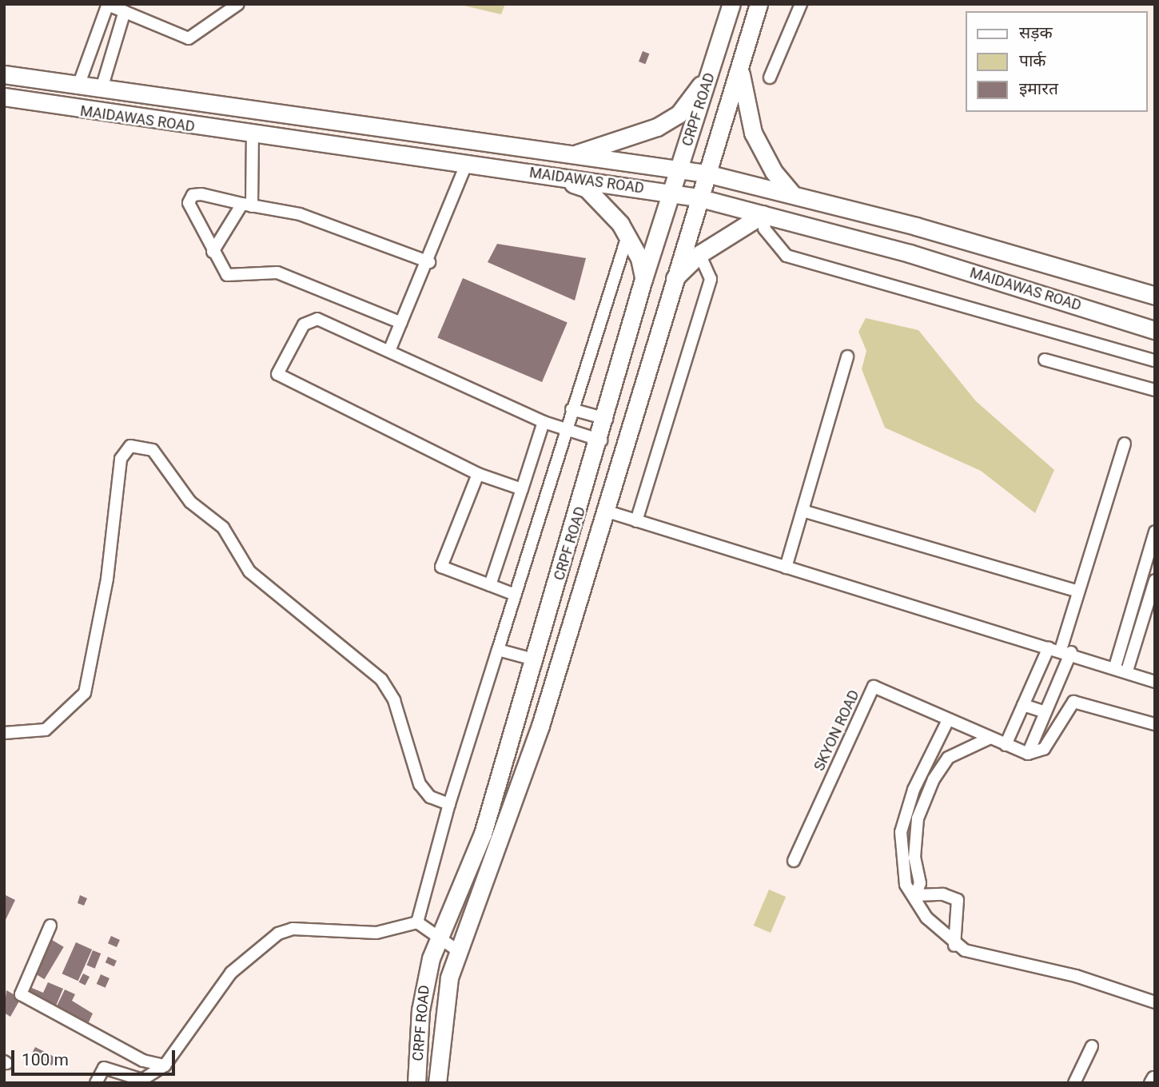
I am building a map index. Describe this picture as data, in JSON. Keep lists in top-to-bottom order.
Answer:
{
  "streets": {
    "street": ["CRPF ROAD", "MAIDAWAS ROAD", "SKYON ROAD"]
  },
  "crossings": [
    ["CRPF ROAD", "MAIDAWAS ROAD"]
  ],
  "legend": ["सड़क", "पार्क", "इमारत"],
  "scale_bar": "100 m"
}
